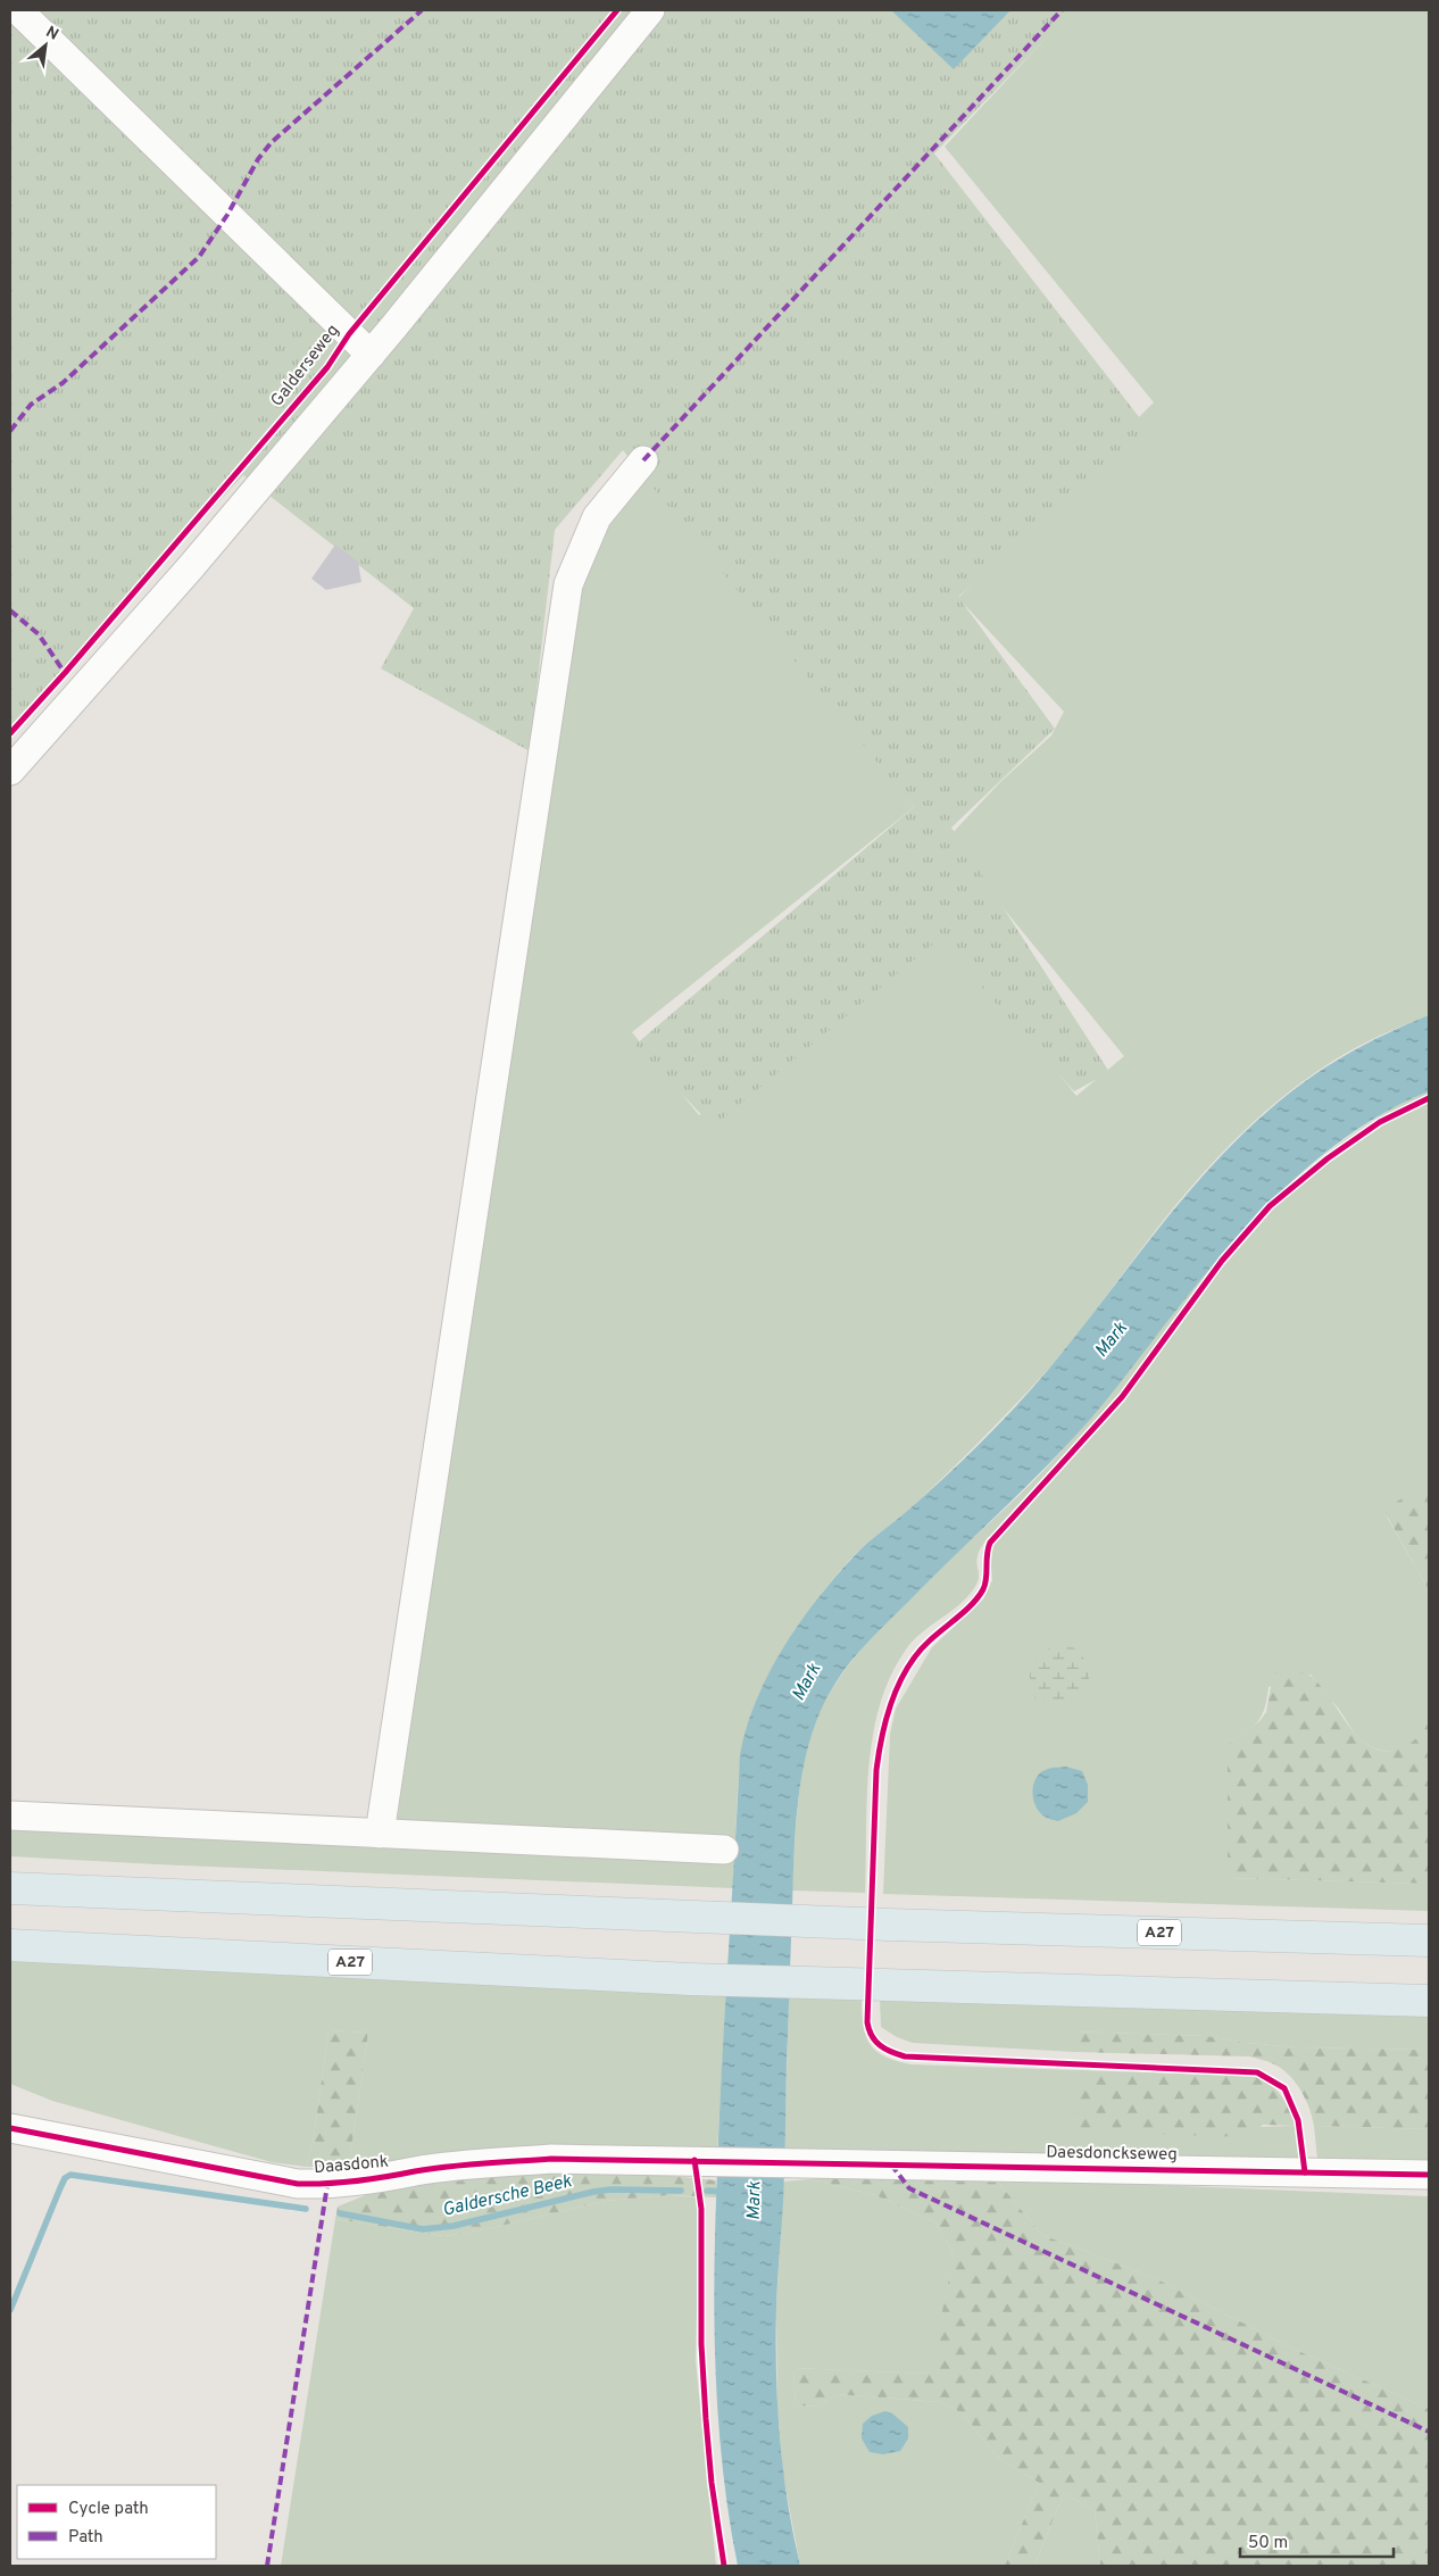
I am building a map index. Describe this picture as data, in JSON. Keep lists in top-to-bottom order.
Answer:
{
  "streets": {
    "highway": ["A27"],
    "street": ["Daesdonckseweg", "Daasdonk"],
    "cycle path": ["Galderseweg"]
  },
  "crossings": [
    ["Daesdonckseweg", "Daasdonk"]
  ],
  "water": ["Mark", "Galdersche Beek"],
  "legend": ["Cycle path", "Path"],
  "scale_bar": "50 m",
  "north": "top right"
}
